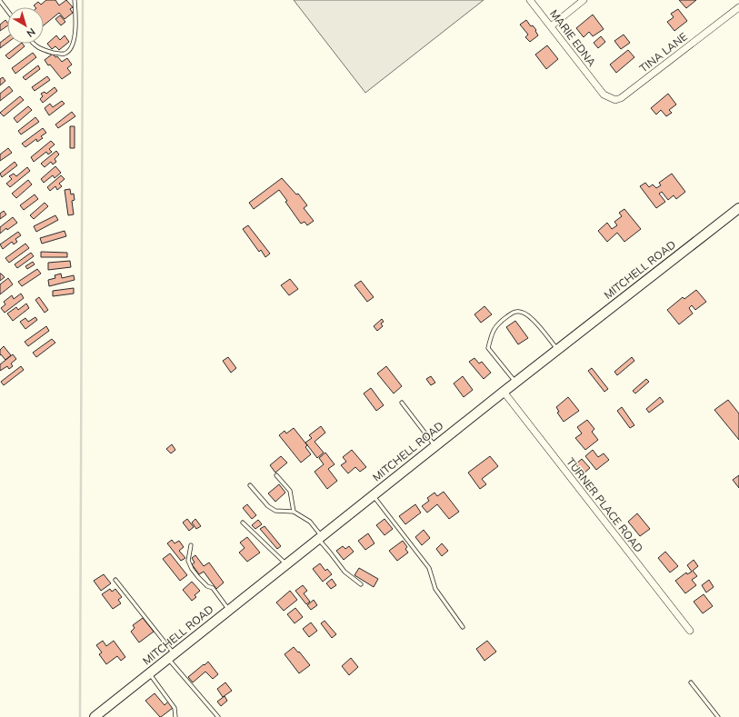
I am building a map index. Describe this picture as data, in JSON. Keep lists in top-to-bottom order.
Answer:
{
  "streets": {
    "street": [
      "MARIE EDNA",
      "TINA LANE",
      "MITCHELL ROAD",
      "TURNER PLACE ROAD"
    ]
  },
  "crossings": [
    ["MARIE EDNA", "TINA LANE"],
    ["MITCHELL ROAD", "TURNER PLACE ROAD"]
  ],
  "north": "bottom right"
}
